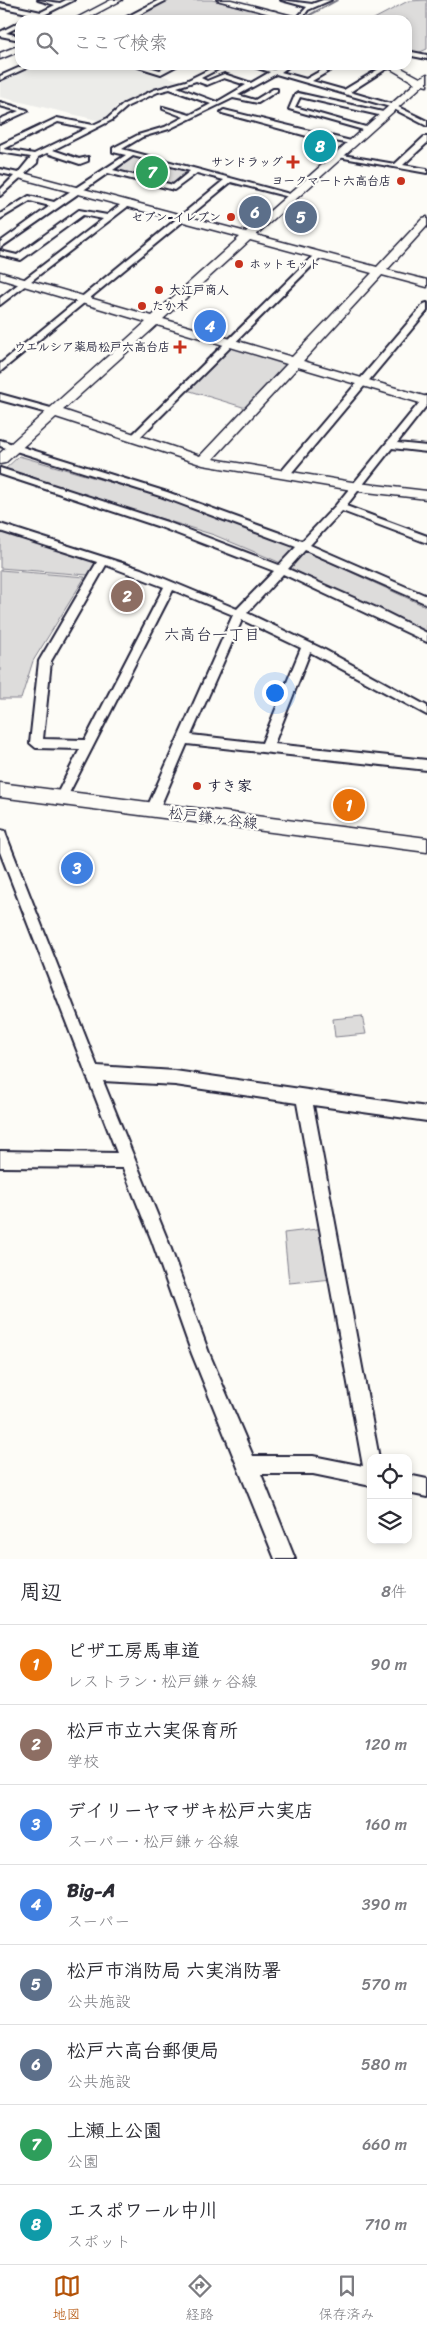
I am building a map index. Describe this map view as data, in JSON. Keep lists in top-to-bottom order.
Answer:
{
  "streets": {
    "street": ["松戸鎌ヶ谷線"]
  },
  "districts": ["六高台一丁目"],
  "places": {
    "health": ["サンドラッグ", "ウエルシア薬局松戸六高台店"],
    "other": [
      "ヨークマート六高台店",
      "セブン-イレブン",
      "ホットモット",
      "大江戸商人",
      "たか木",
      "すき家"
    ]
  },
  "page": {
    "search": "ここで検索",
    "pins": [
      "8",
      "7",
      "6",
      "5",
      "4",
      "2",
      "1",
      "3"
    ],
    "heading": ["周辺", "8件"],
    "list": [
      {
        "mark": "1",
        "name": "ピザ工房馬車道",
        "note": "レストラン · 松戸鎌ヶ谷線",
        "value": "90 m"
      },
      {
        "mark": "2",
        "name": "松戸市立六実保育所",
        "note": "学校",
        "value": "120 m"
      },
      {
        "mark": "3",
        "name": "デイリーヤマザキ松戸六実店",
        "note": "スーパー · 松戸鎌ヶ谷線",
        "value": "160 m"
      },
      {
        "mark": "4",
        "name": "Big-A",
        "note": "スーパー",
        "value": "390 m"
      },
      {
        "mark": "5",
        "name": "松戸市消防局 六実消防署",
        "note": "公共施設",
        "value": "570 m"
      },
      {
        "mark": "6",
        "name": "松戸六高台郵便局",
        "note": "公共施設",
        "value": "580 m"
      },
      {
        "mark": "7",
        "name": "上瀬上公園",
        "note": "公園",
        "value": "660 m"
      },
      {
        "mark": "8",
        "name": "エスポワール中川",
        "note": "スポット",
        "value": "710 m"
      }
    ],
    "nav": ["地図", "経路", "保存済み"]
  }
}
